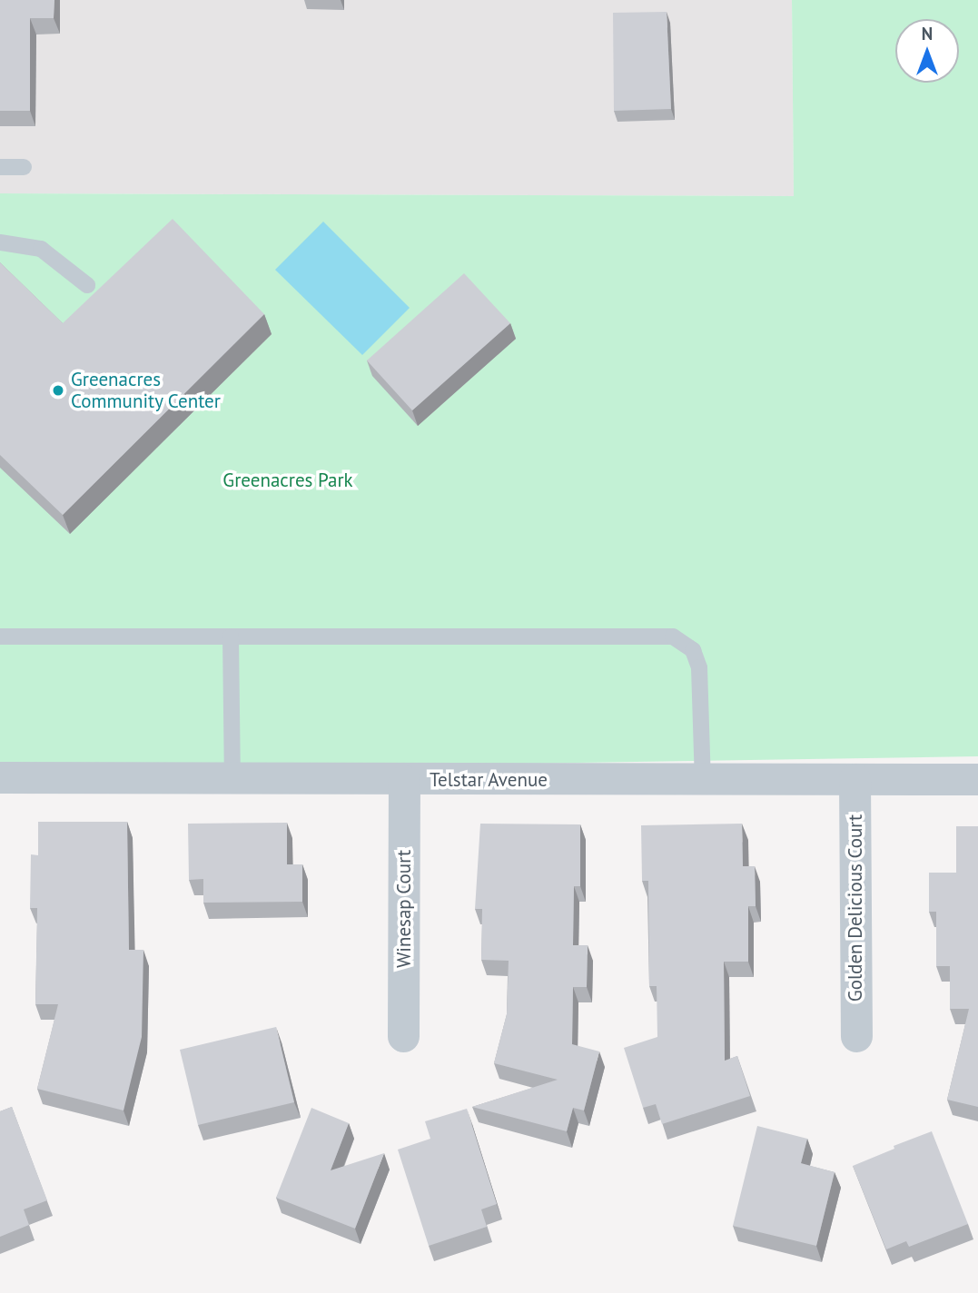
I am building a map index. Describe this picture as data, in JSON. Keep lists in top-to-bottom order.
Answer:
{
  "streets": {
    "street": ["Telstar Avenue", "Golden Delicious Court", "Winesap Court"]
  },
  "crossings": [
    ["Telstar Avenue", "Golden Delicious Court"],
    ["Telstar Avenue", "Winesap Court"]
  ],
  "parks": ["Greenacres Park"],
  "places": ["Greenacres Community Center"],
  "north": "top"
}
